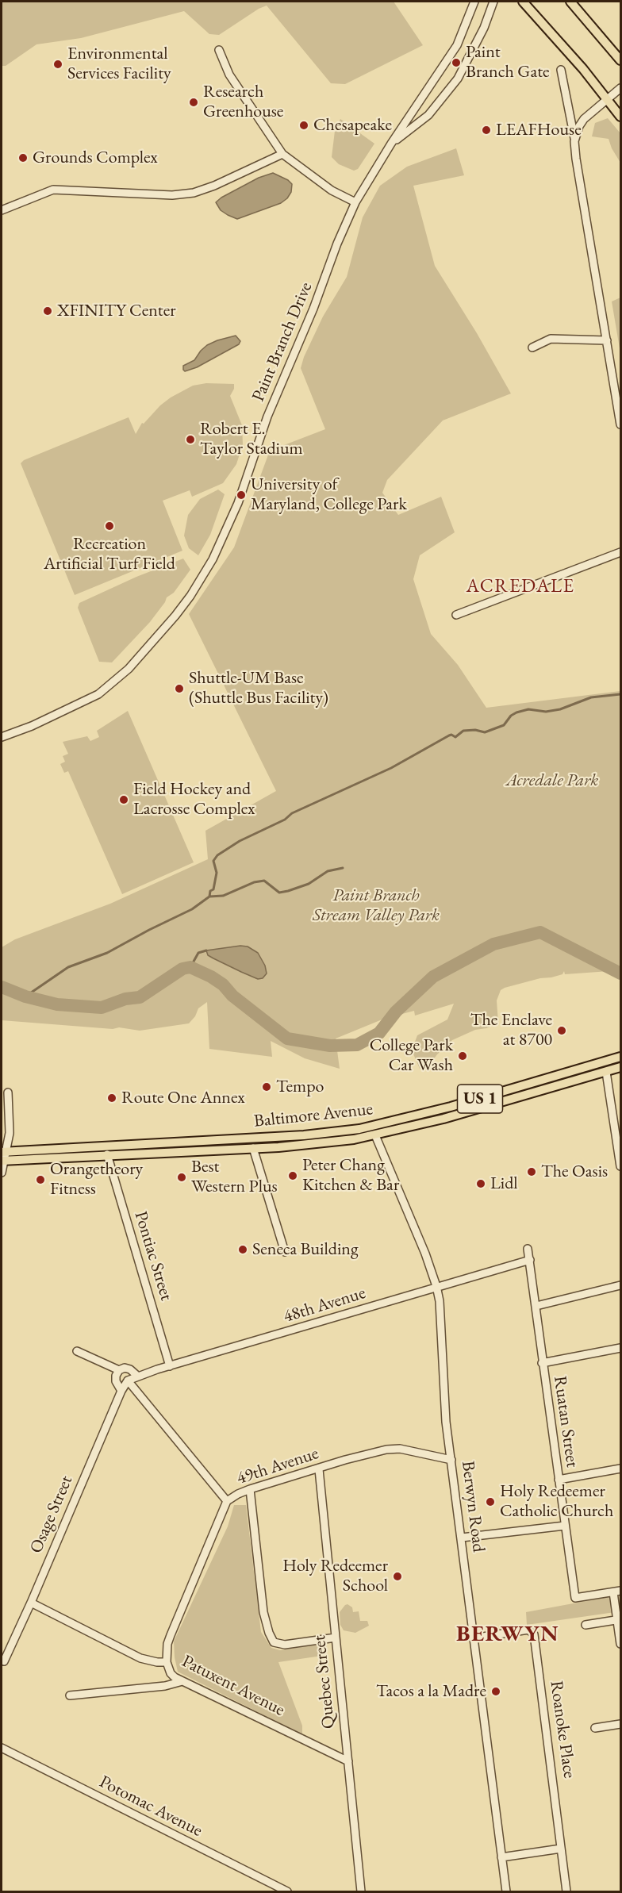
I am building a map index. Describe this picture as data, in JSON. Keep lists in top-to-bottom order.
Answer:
{
  "streets": {
    "main road": ["US 1", "Baltimore Avenue"],
    "street": [
      "Paint Branch Drive",
      "Pontiac Street",
      "48th Avenue",
      "Ruatan Street",
      "49th Avenue",
      "Berwyn Road",
      "Osage Street",
      "Quebec Street",
      "Patuxent Avenue",
      "Roanoke Place",
      "Potomac Avenue"
    ]
  },
  "crossings": [
    ["Baltimore Avenue", "Pontiac Street"],
    ["Baltimore Avenue", "Berwyn Road"],
    ["Pontiac Street", "48th Avenue"],
    ["48th Avenue", "Ruatan Street"],
    ["48th Avenue", "Berwyn Road"],
    ["48th Avenue", "Osage Street"],
    ["49th Avenue", "Berwyn Road"],
    ["49th Avenue", "Quebec Street"],
    ["49th Avenue", "Patuxent Avenue"],
    ["Berwyn Road", "Roanoke Place"],
    ["Osage Street", "Patuxent Avenue"],
    ["Quebec Street", "Patuxent Avenue"]
  ],
  "districts": ["ACREDALE", "BERWYN"],
  "parks": ["Acredale Park", "Paint Branch Stream Valley Park"],
  "places": [
    "Paint Branch Gate",
    "Environmental Services Facility",
    "Research Greenhouse",
    "Chesapeake",
    "LEAFHouse",
    "Grounds Complex",
    "XFINITY Center",
    "Robert E. Taylor Stadium",
    "University of Maryland, College Park",
    "Recreation Artificial Turf Field",
    "Shuttle-UM Base (Shuttle Bus Facility)",
    "Field Hockey and Lacrosse Complex",
    "The Enclave at 8700",
    "College Park Car Wash",
    "Tempo",
    "Route One Annex",
    "The Oasis",
    "Peter Chang Kitchen & Bar",
    "Best Western Plus",
    "Orangetheory Fitness",
    "Lidl",
    "Seneca Building",
    "Holy Redeemer Catholic Church",
    "Holy Redeemer School",
    "Tacos a la Madre"
  ]
}
